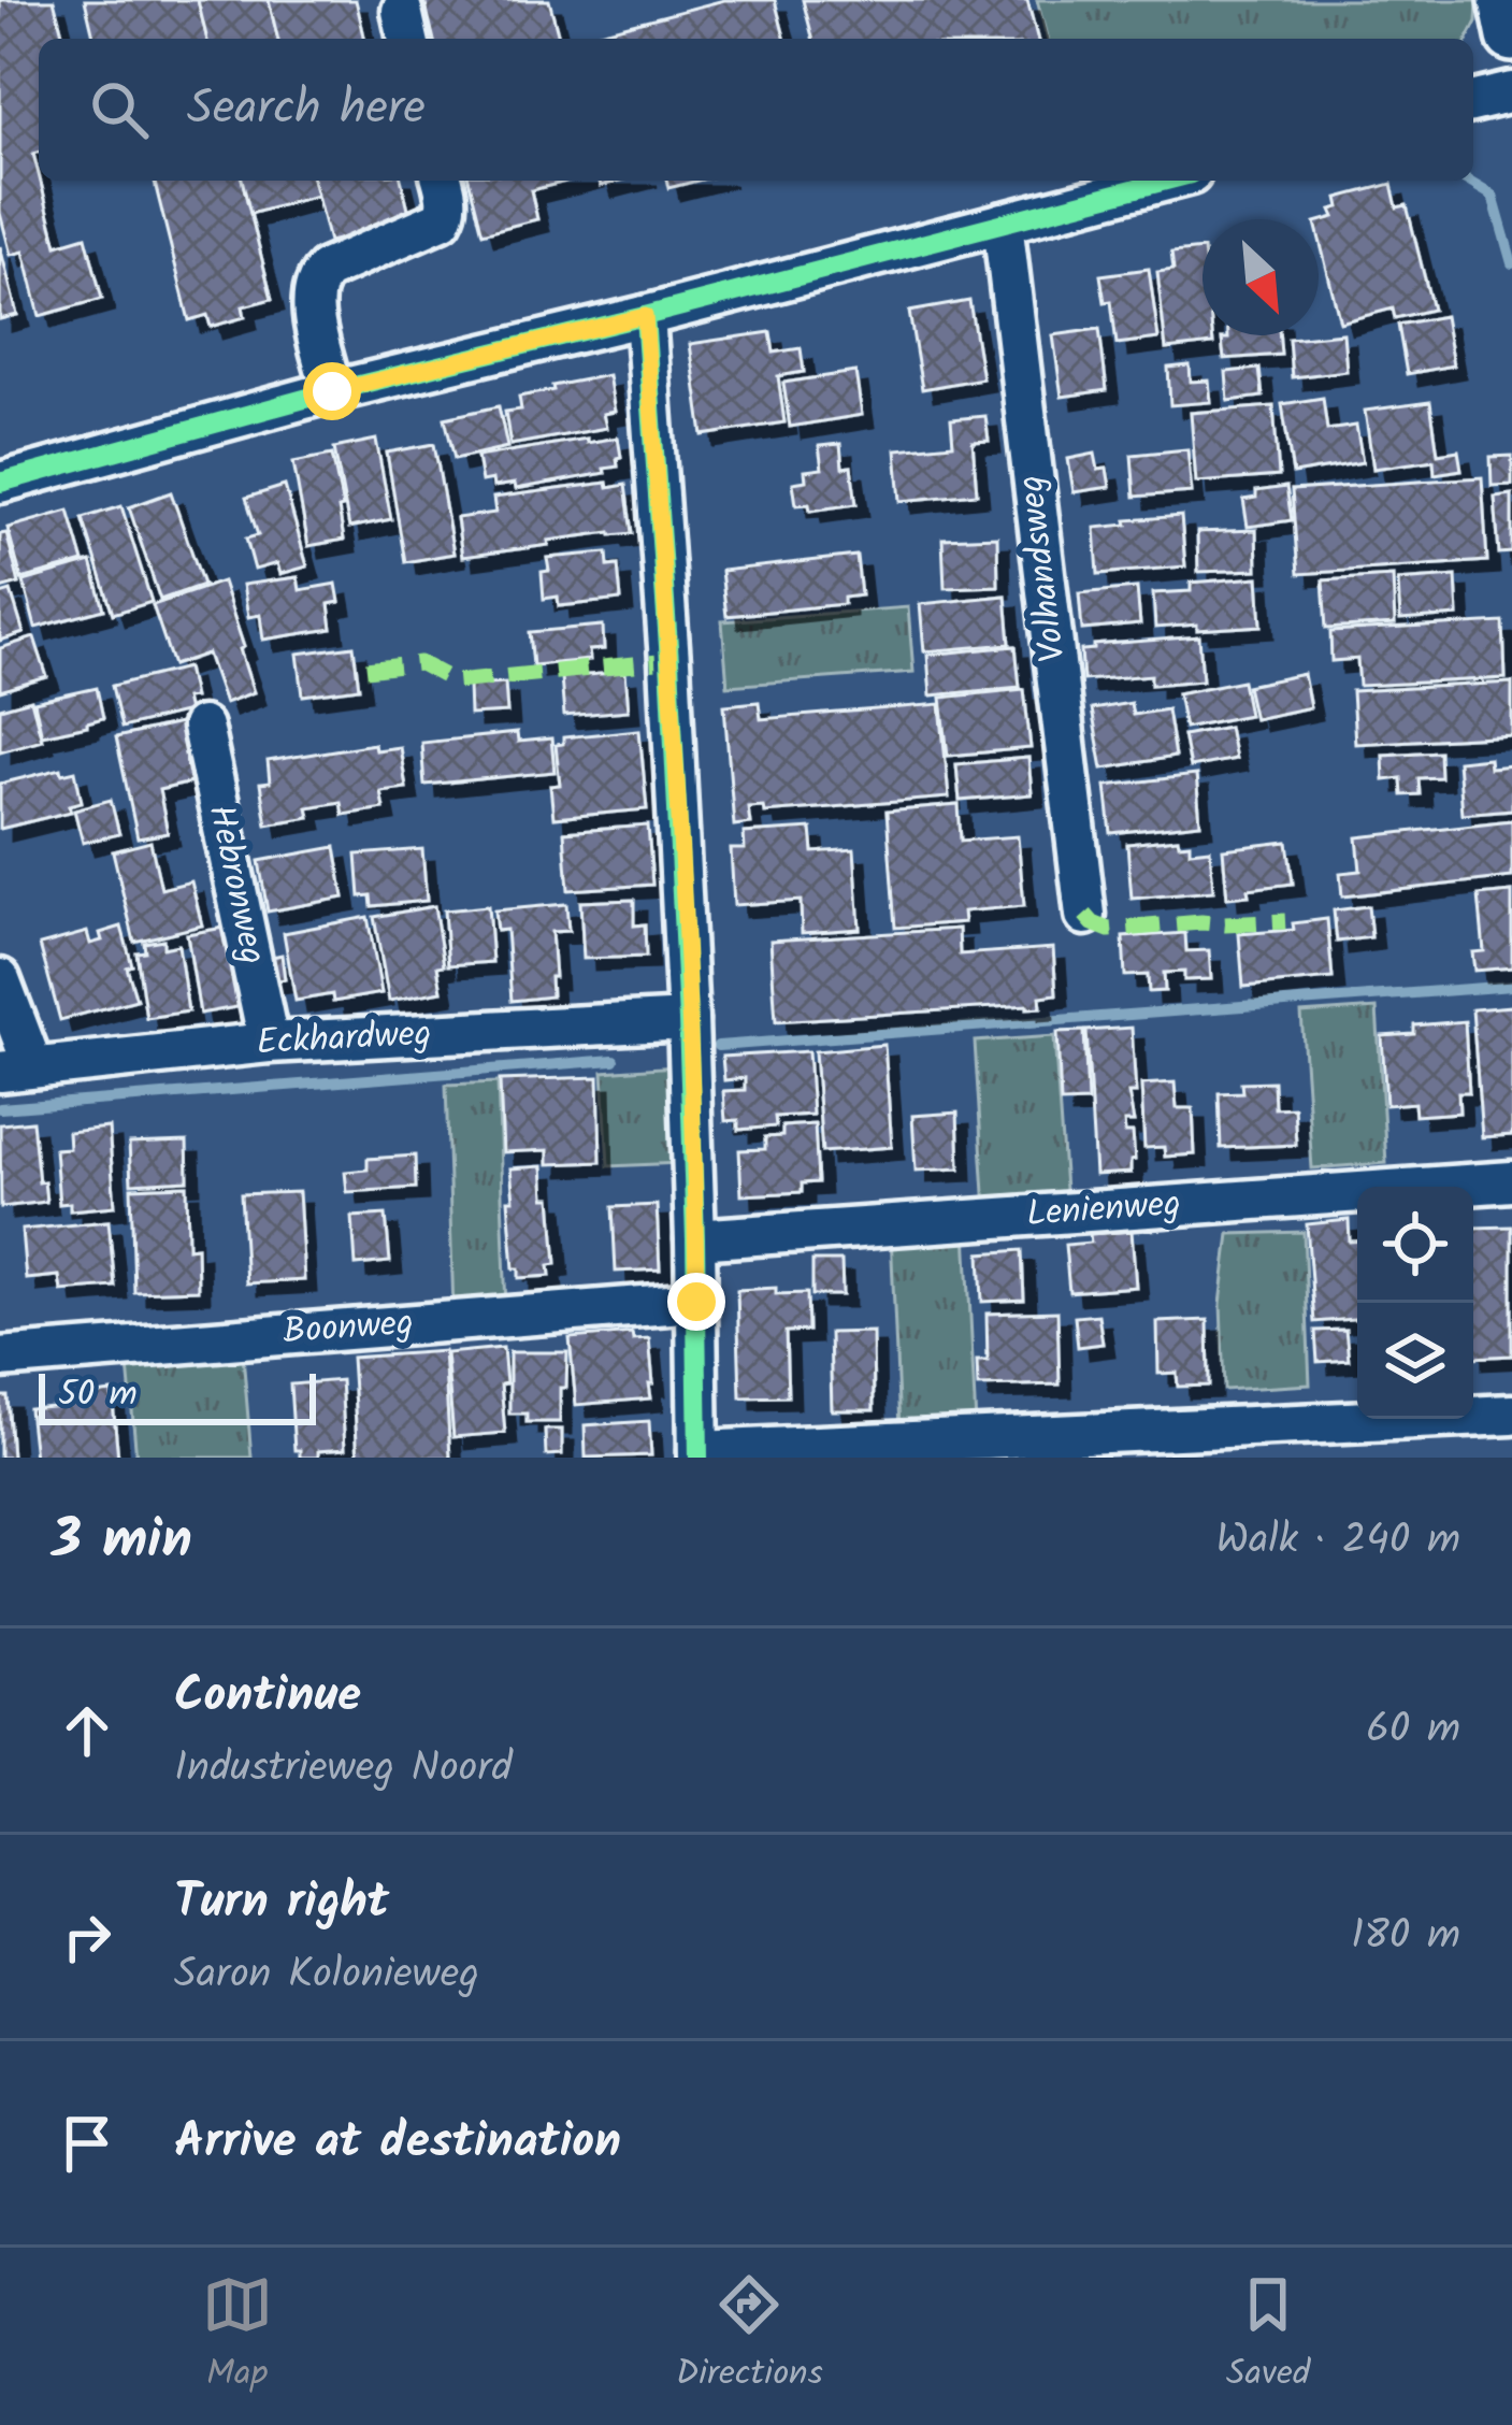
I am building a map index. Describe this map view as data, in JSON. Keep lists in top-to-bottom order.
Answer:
{
  "streets": {
    "street": [
      "Volhandsweg",
      "Hebronweg",
      "Eckhardweg",
      "Lenienweg",
      "Boonweg"
    ]
  },
  "crossings": [
    ["Hebronweg", "Eckhardweg"]
  ],
  "scale_bar": "50 m",
  "north": "bottom right",
  "page": {
    "search": "Search here",
    "scale": "50 m",
    "heading": ["3 min", "Walk · 240 m"],
    "list": [
      ["Continue", "Industrieweg Noord", "60 m"],
      ["Turn right", "Saron Kolonieweg", "180 m"],
      "Arrive at destination"
    ],
    "nav": ["Map", "Directions", "Saved"]
  }
}
